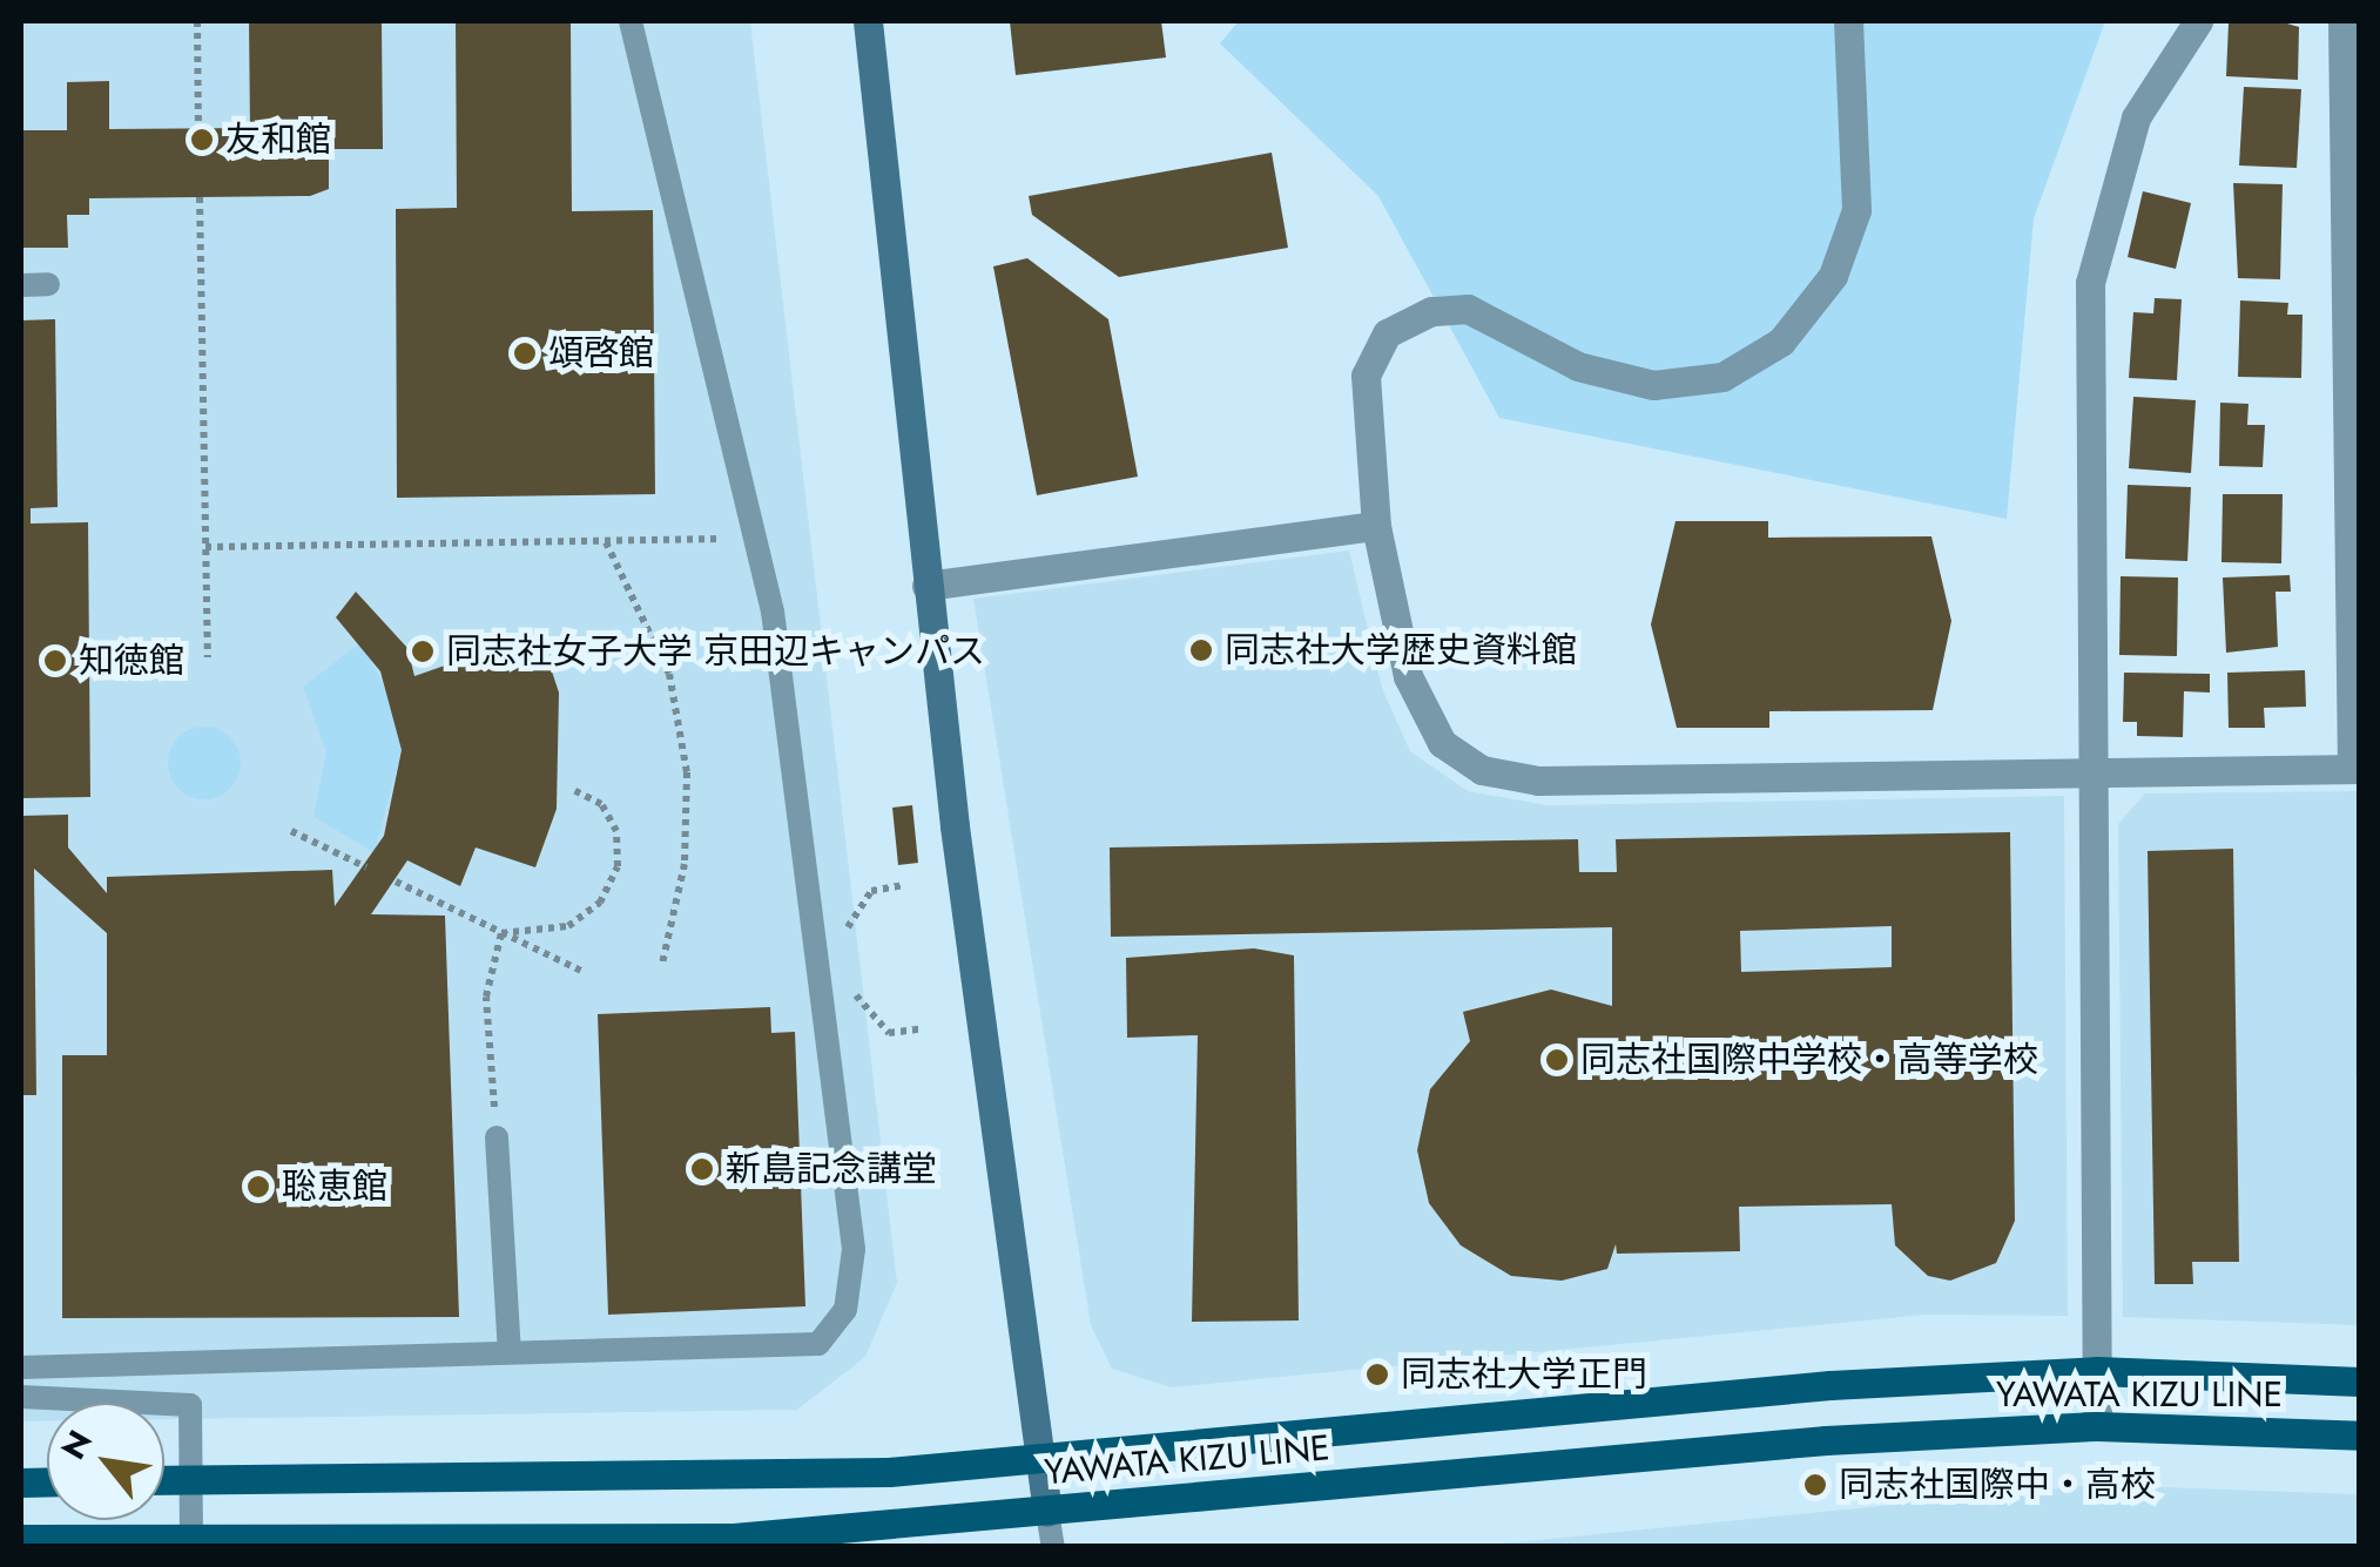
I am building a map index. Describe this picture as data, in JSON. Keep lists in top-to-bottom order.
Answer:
{
  "streets": {
    "main road": ["YAWATA KIZU LINE"]
  },
  "places": [
    "友和館",
    "頌啓館",
    "同志社大学歴史資料館",
    "同志社女子大学 京田辺キャンパス",
    "知徳館",
    "同志社国際中学校・高等学校",
    "新島記念講堂",
    "聡恵館",
    "同志社大学正門",
    "同志社国際中・高校"
  ],
  "north": "top left"
}
